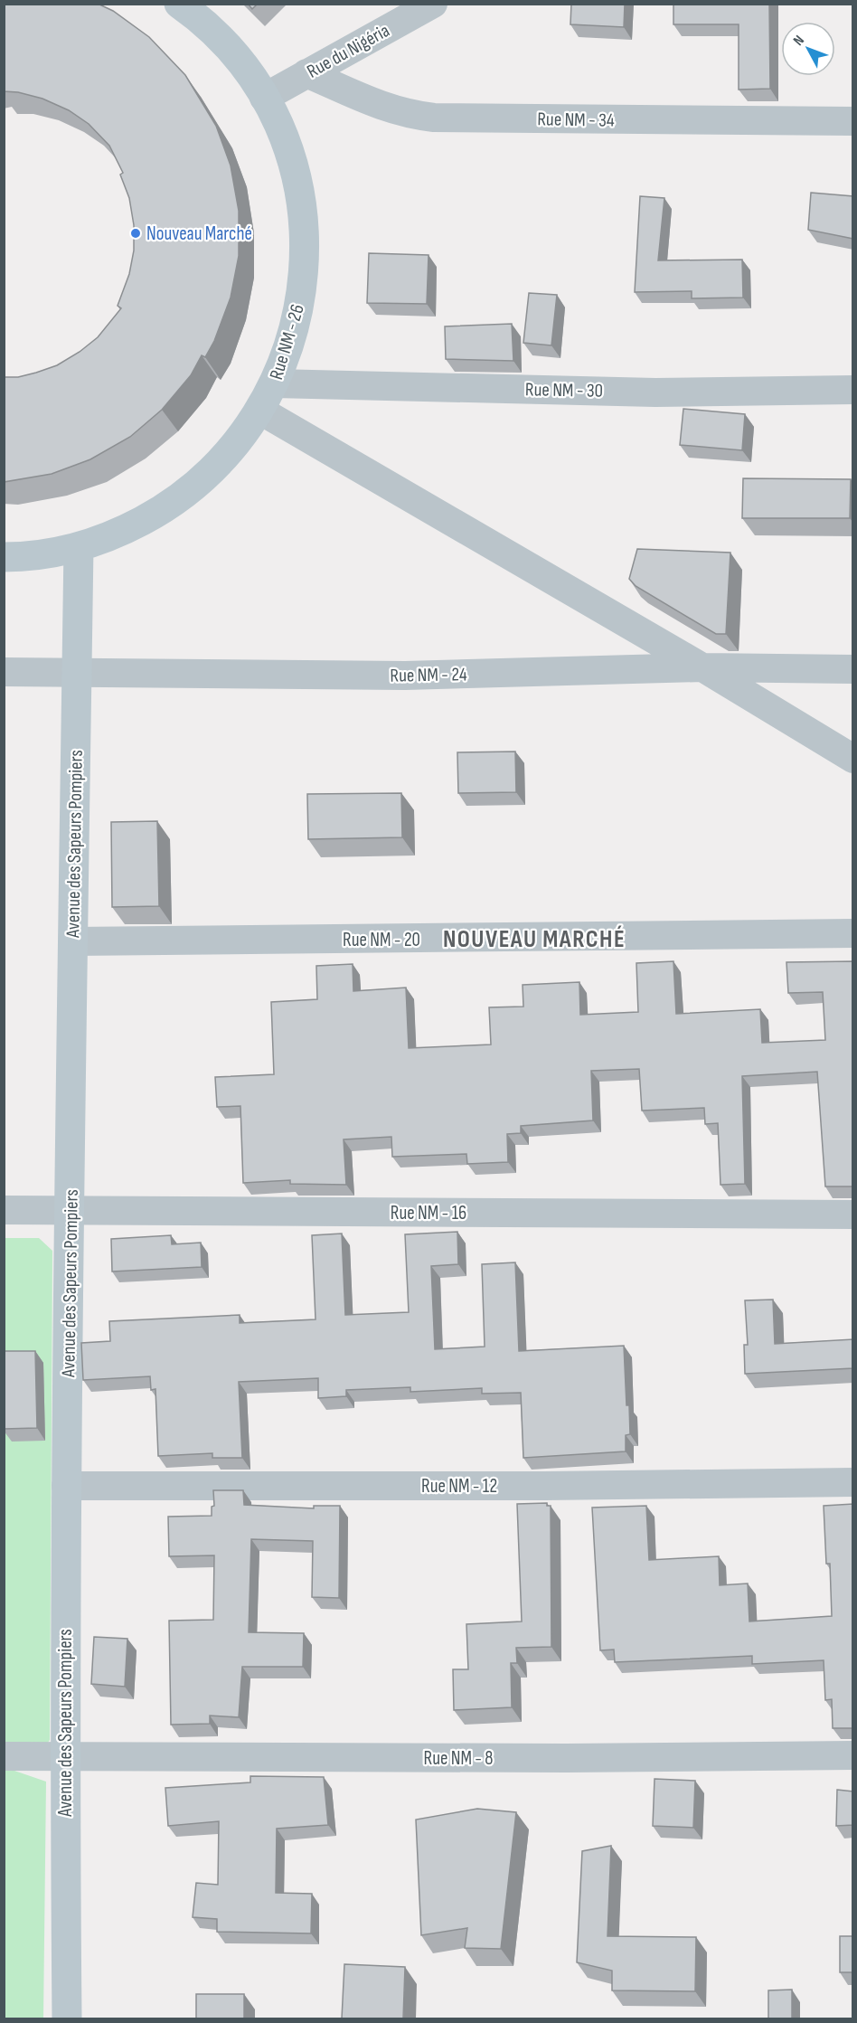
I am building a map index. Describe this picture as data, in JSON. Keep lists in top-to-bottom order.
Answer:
{
  "streets": {
    "street": [
      "Rue du Nigéria",
      "Rue NM - 34",
      "Rue NM - 26",
      "Rue NM - 30",
      "Rue NM - 24",
      "Avenue des Sapeurs Pompiers",
      "Rue NM - 20",
      "Rue NM - 16",
      "Rue NM - 12",
      "Rue NM - 8"
    ]
  },
  "crossings": [
    ["Rue du Nigéria", "Rue NM - 34"],
    ["Rue du Nigéria", "Rue NM - 26"],
    ["Rue NM - 26", "Rue NM - 30"],
    ["Rue NM - 26", "Avenue des Sapeurs Pompiers"],
    ["Rue NM - 24", "Avenue des Sapeurs Pompiers"],
    ["Avenue des Sapeurs Pompiers", "Rue NM - 20"],
    ["Avenue des Sapeurs Pompiers", "Rue NM - 16"],
    ["Avenue des Sapeurs Pompiers", "Rue NM - 12"],
    ["Avenue des Sapeurs Pompiers", "Rue NM - 8"]
  ],
  "districts": ["NOUVEAU MARCHÉ"],
  "places": ["Nouveau Marché"],
  "north": "top left"
}
